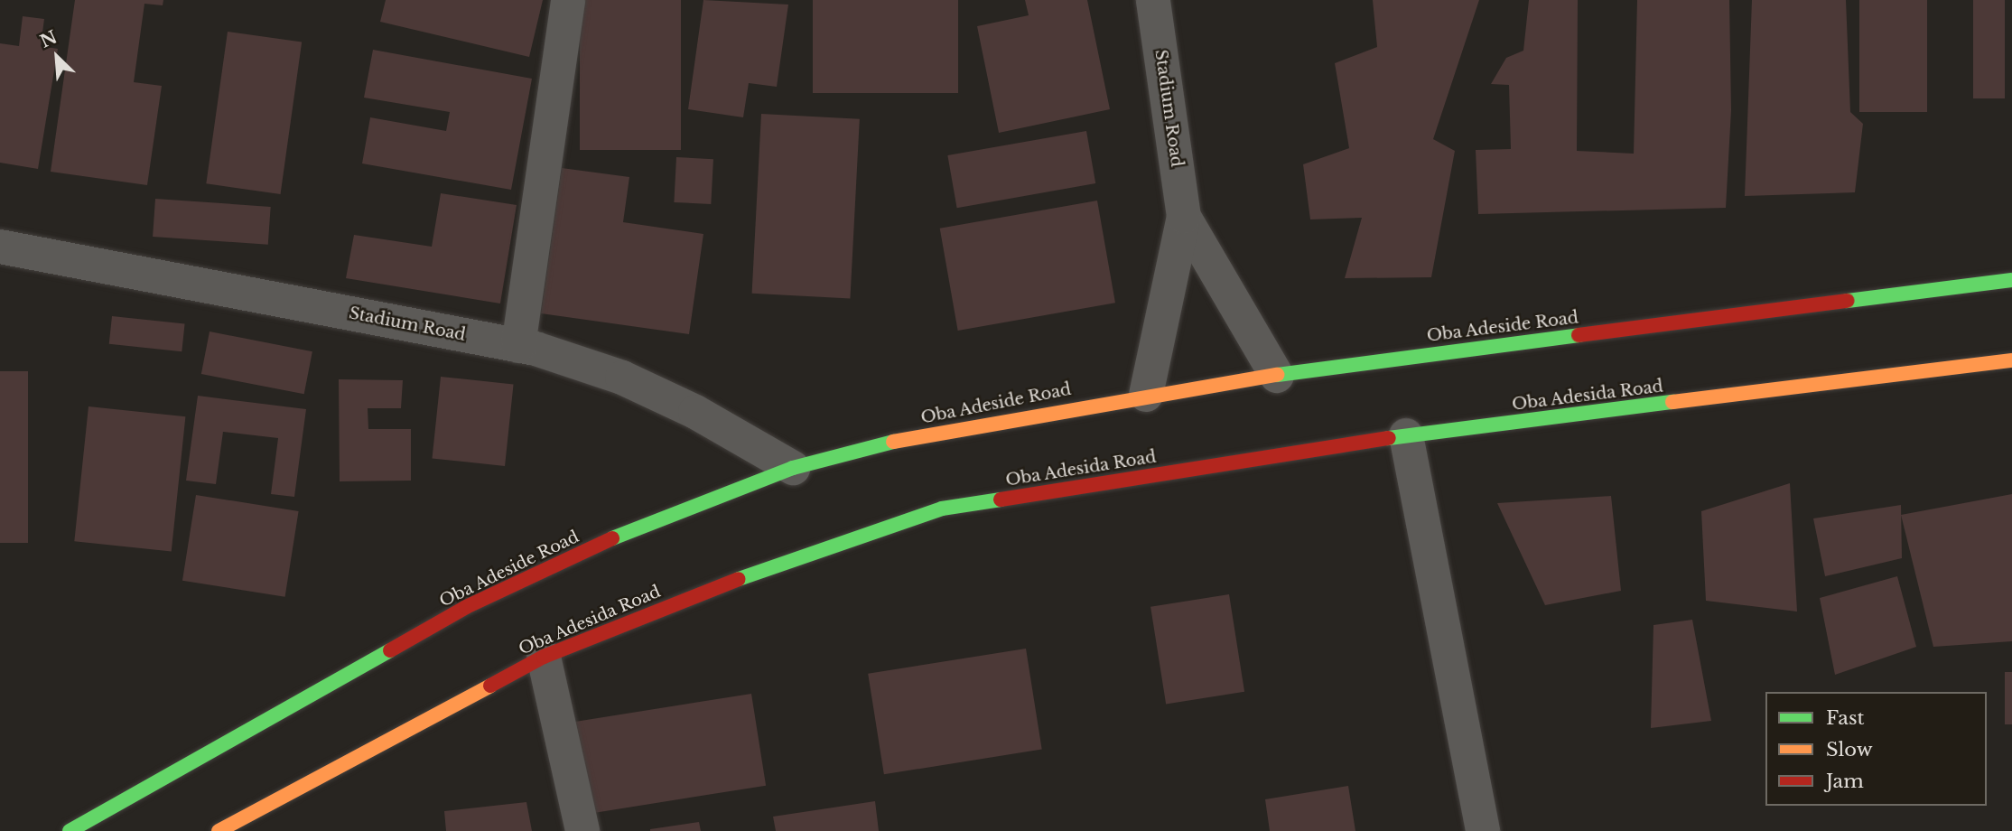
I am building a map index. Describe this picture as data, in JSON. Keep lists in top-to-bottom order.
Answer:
{
  "streets": {
    "main road": ["Oba Adeside Road", "Oba Adesida Road"],
    "street": ["Stadium Road"]
  },
  "crossings": [
    ["Stadium Road", "Oba Adeside Road"]
  ],
  "legend": ["Fast", "Slow", "Jam"],
  "north": "top left"
}
